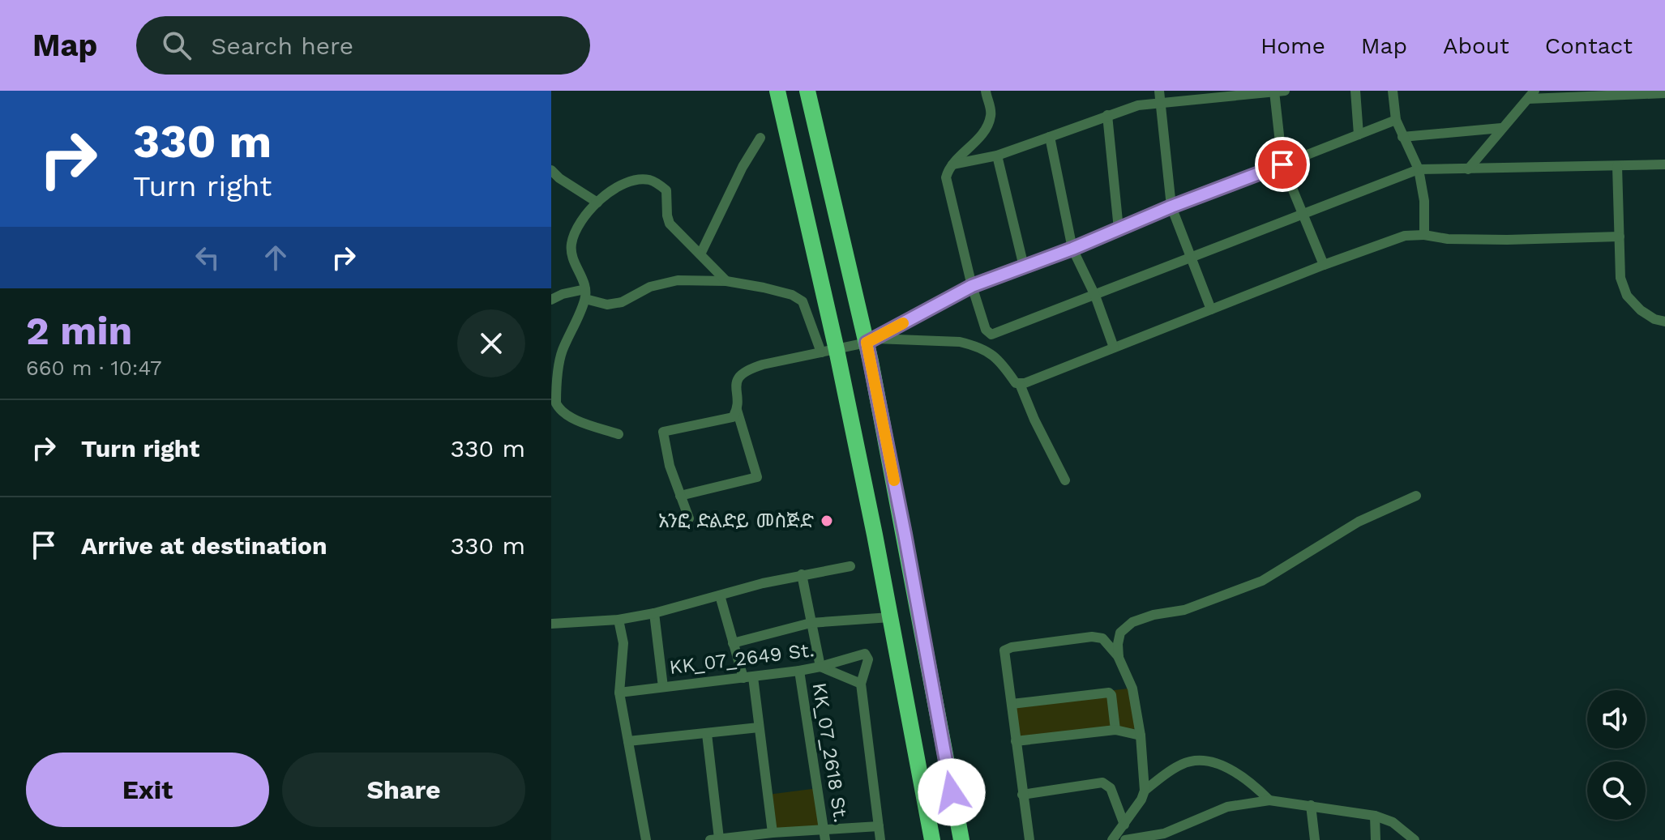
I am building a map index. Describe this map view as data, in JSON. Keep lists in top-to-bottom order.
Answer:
{
  "streets": {
    "street": ["KK_07_2649 St.", "KK_07_2618 St."]
  },
  "crossings": [
    ["KK_07_2649 St.", "KK_07_2618 St."]
  ],
  "places": ["አንፎ ድልድይ መስጅድ"],
  "page": {
    "header": "Map",
    "search": "Search here",
    "nav": [
      "Home",
      "Map",
      "About",
      "Contact"
    ],
    "turn": ["330 m", "Turn right"],
    "heading": ["2 min", "660 m · 10:47"],
    "list": [
      {
        "name": "Turn right",
        "value": "330 m"
      },
      {
        "name": "Arrive at destination",
        "value": "330 m"
      }
    ],
    "buttons": ["Exit", "Share"]
  }
}
